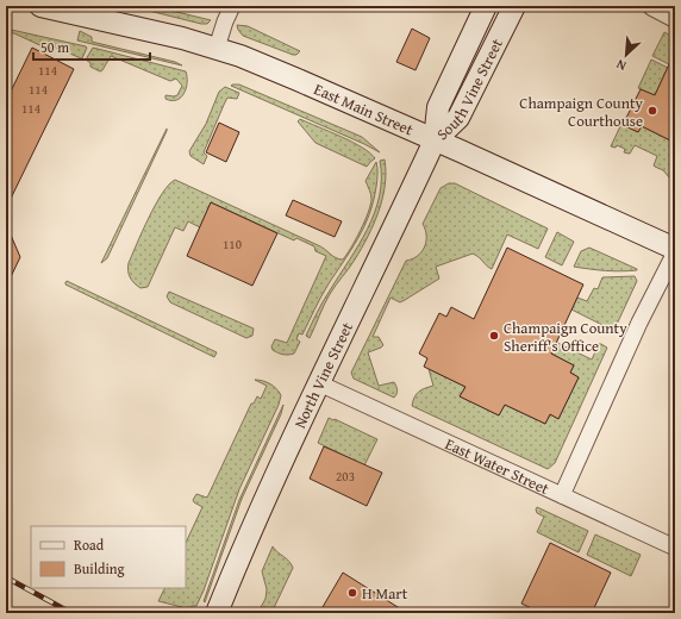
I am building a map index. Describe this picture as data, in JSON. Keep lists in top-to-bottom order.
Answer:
{
  "streets": {
    "main road": ["South Vine Street", "East Main Street", "North Vine Street"],
    "street": ["East Water Street"]
  },
  "crossings": [
    ["South Vine Street", "East Main Street"],
    ["South Vine Street", "North Vine Street"],
    ["East Main Street", "North Vine Street"],
    ["North Vine Street", "East Water Street"]
  ],
  "places": ["Champaign County Courthouse", "Champaign County Sheriff's Office", "H Mart"],
  "house_numbers": [
    "114",
    "114",
    "114",
    "110",
    "203"
  ],
  "legend": ["Road", "Building"],
  "scale_bar": "50 m",
  "north": "bottom left"
}
